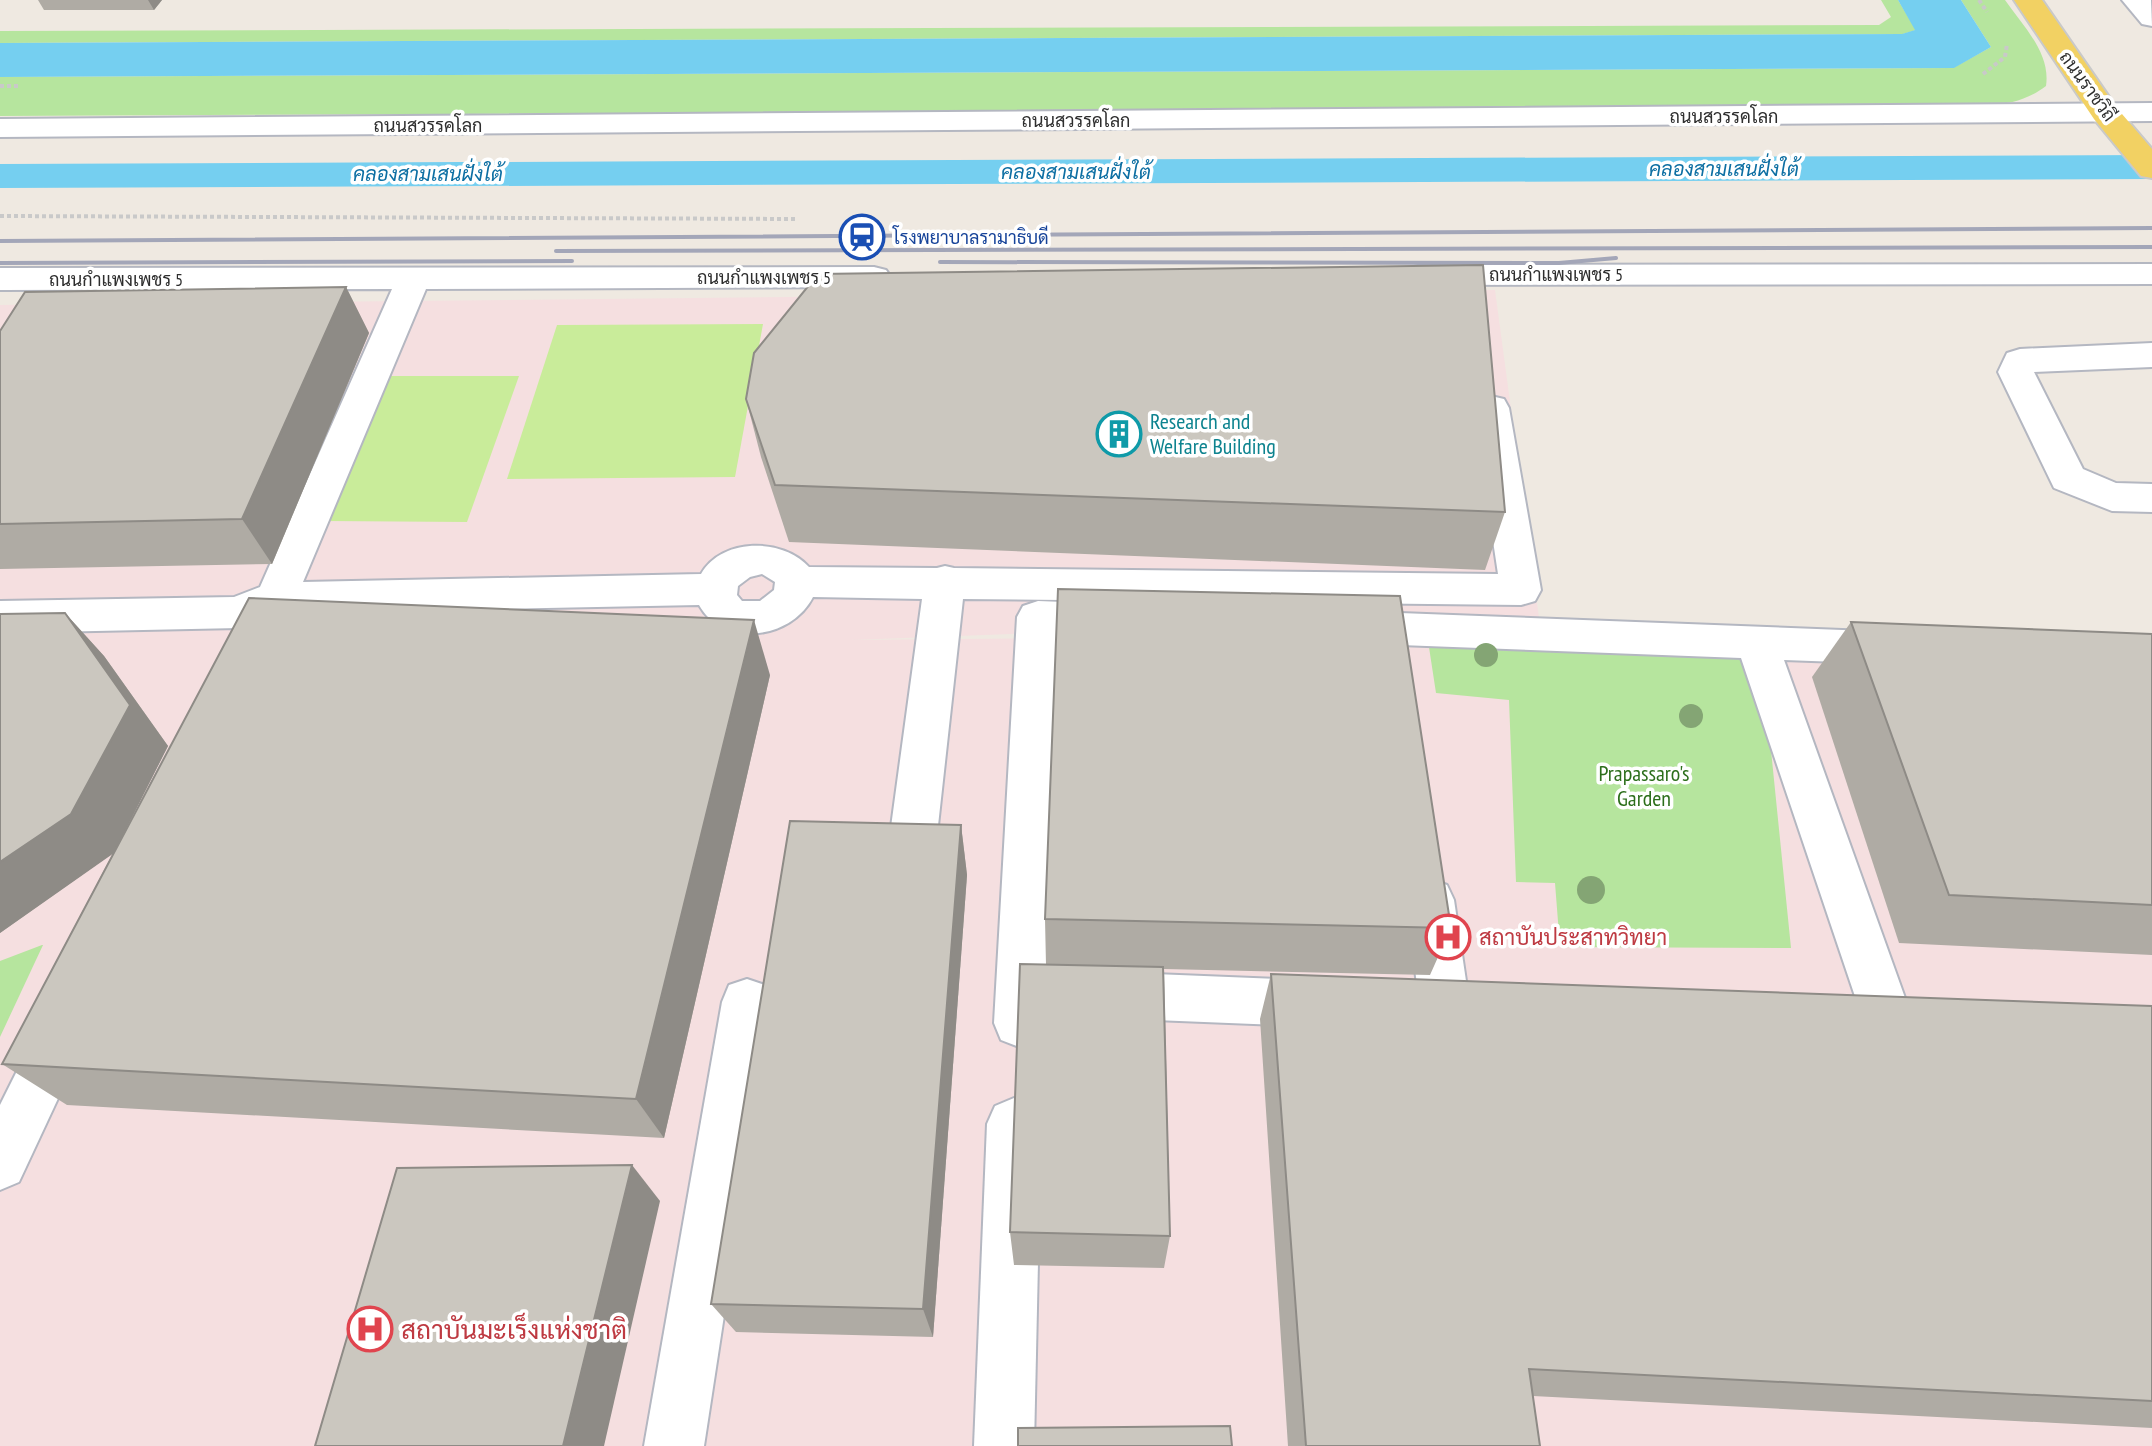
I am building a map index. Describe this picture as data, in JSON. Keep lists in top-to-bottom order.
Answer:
{
  "streets": {
    "main road": ["ถนนราชวิถี"],
    "street": ["ถนนสวรรคโลก", "ถนนกำแพงเพชร 5"]
  },
  "crossings": [
    ["ถนนราชวิถี", "ถนนสวรรคโลก"]
  ],
  "water": ["คลองสามเสนฝั่งใต้"],
  "parks": ["Prapassaro's Garden"],
  "places": {
    "station": ["โรงพยาบาลรามาธิบดี"],
    "building": ["Research and Welfare Building"],
    "hospital": ["สถาบันประสาทวิทยา", "สถาบันมะเร็งแห่งชาติ"]
  }
}
